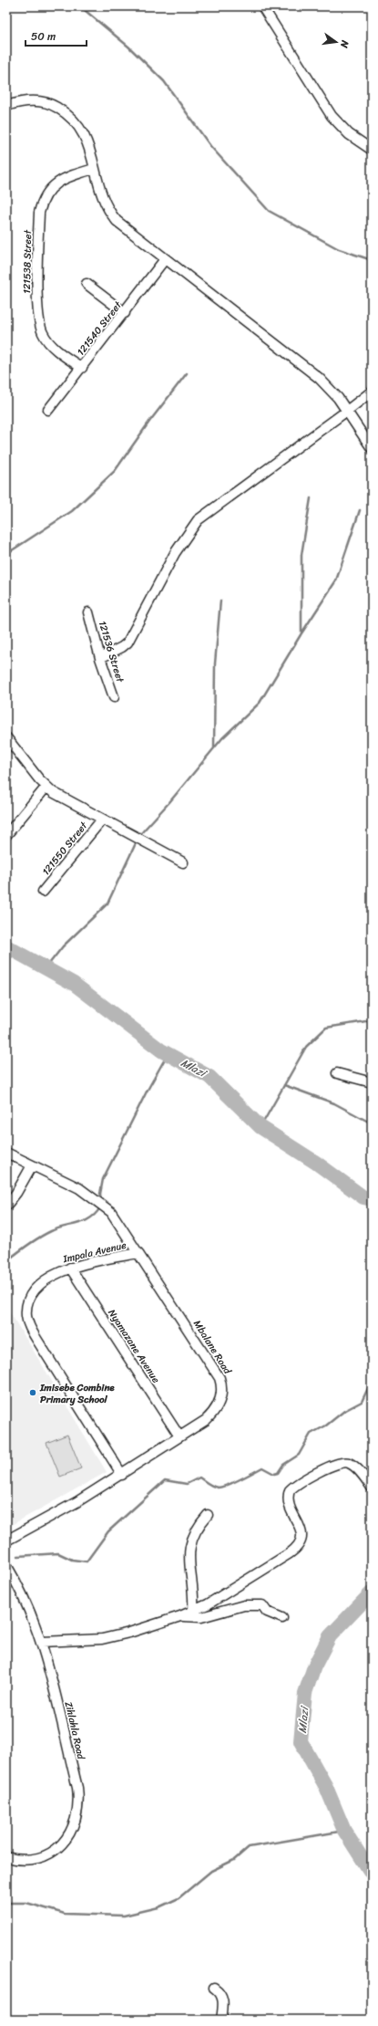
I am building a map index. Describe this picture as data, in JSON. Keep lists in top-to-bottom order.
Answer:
{
  "streets": {
    "street": [
      "121538 Street",
      "121540 Street",
      "121536 Street",
      "121550 Street",
      "Impala Avenue",
      "Nyamazane Avenue",
      "Mbalane Road",
      "Zihlahla Road"
    ]
  },
  "crossings": [
    ["121538 Street", "121540 Street"],
    ["Impala Avenue", "Nyamazane Avenue"],
    ["Impala Avenue", "Mbalane Road"],
    ["Nyamazane Avenue", "Mbalane Road"]
  ],
  "water": ["Mlazi"],
  "places": ["Imisebe Combine Primary School"],
  "scale_bar": "50 m",
  "north": "right"
}
